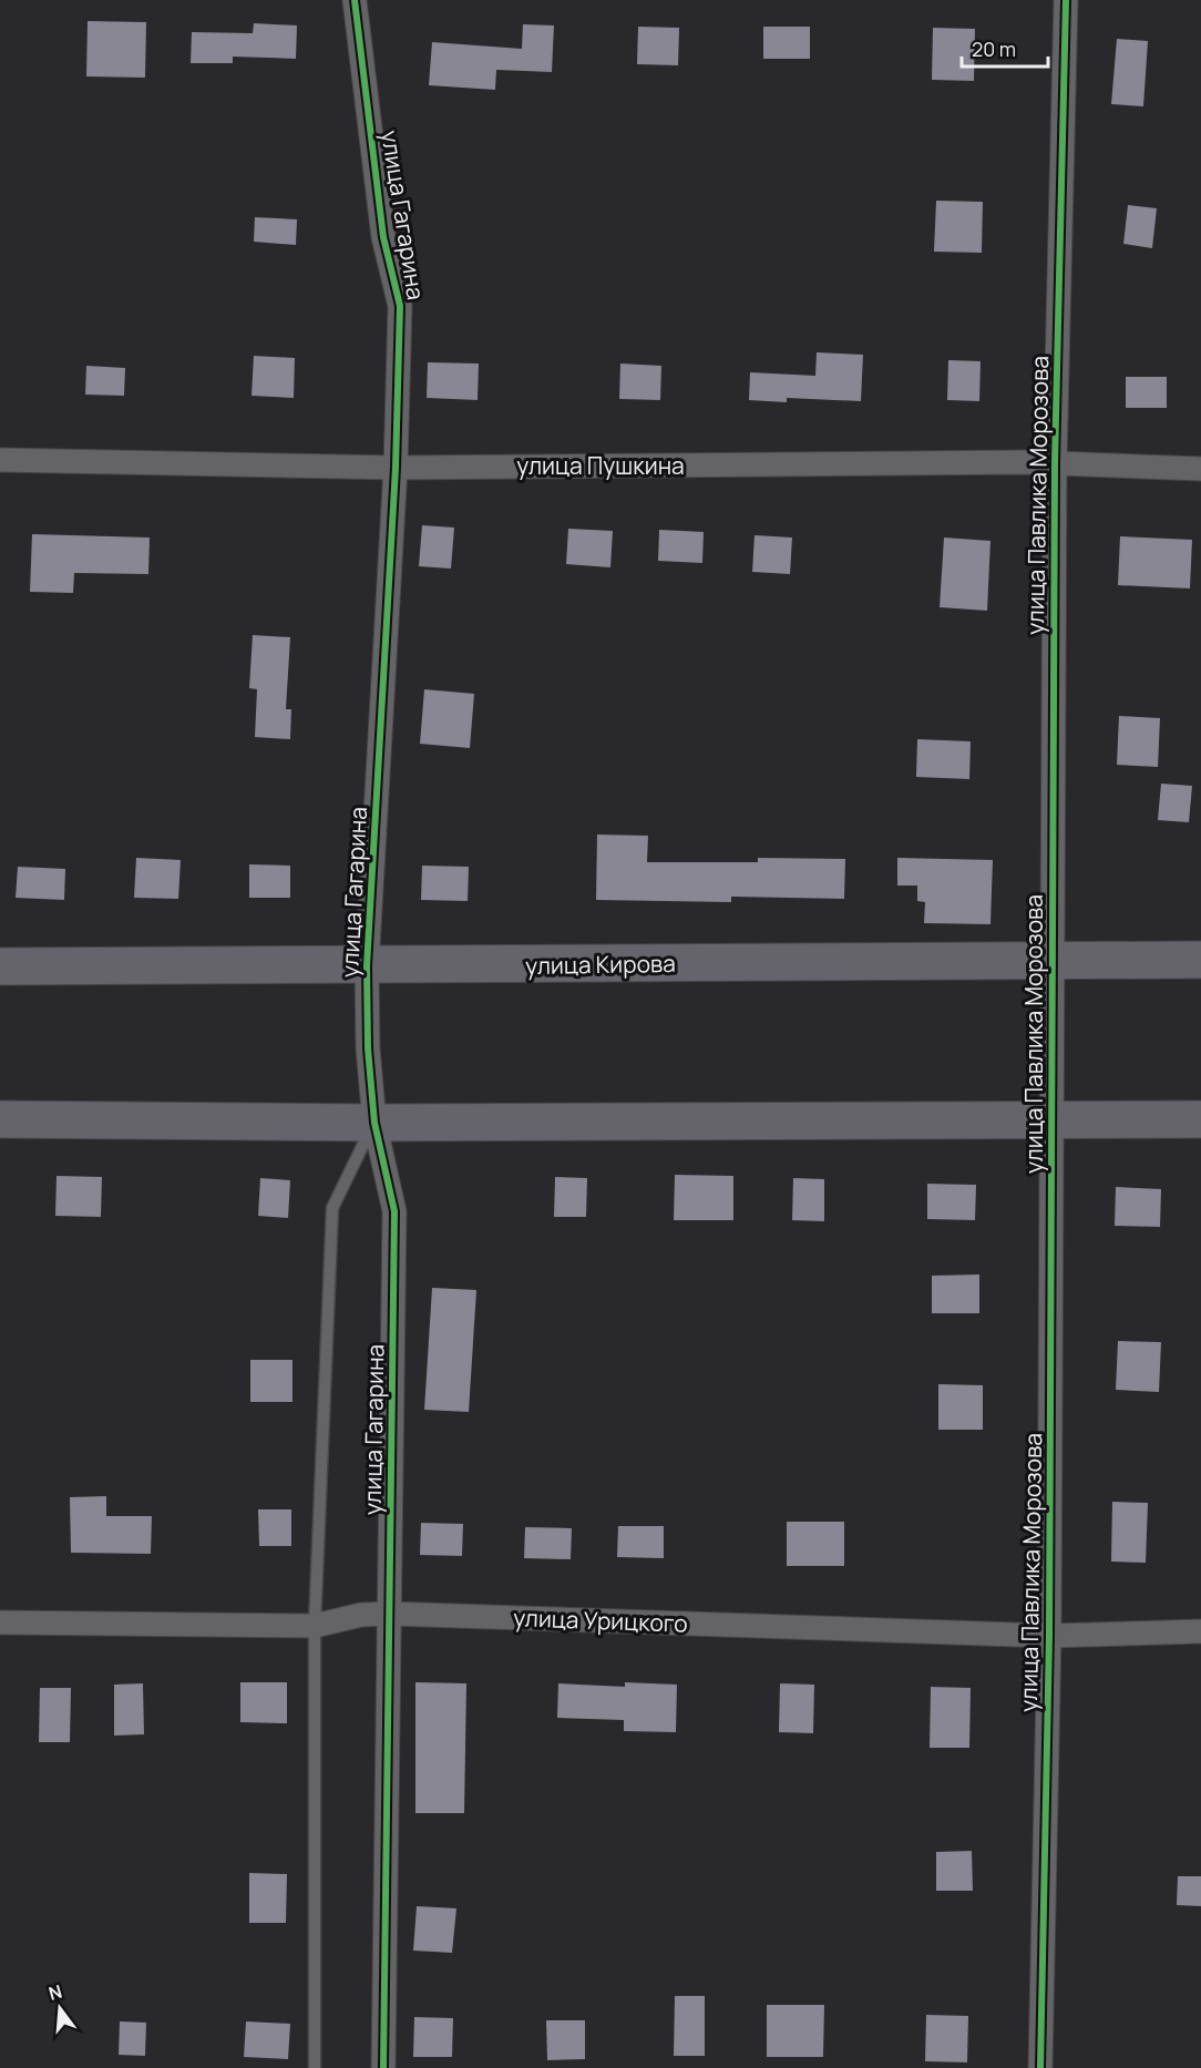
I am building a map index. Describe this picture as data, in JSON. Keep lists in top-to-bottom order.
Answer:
{
  "streets": {
    "main road": ["улица Кирова"],
    "street": [
      "улица Гагарина",
      "улица Пушкина",
      "улица Павлика Морозова",
      "улица Урицкого"
    ]
  },
  "crossings": [
    ["улица Гагарина", "улица Пушкина"],
    ["улица Гагарина", "улица Кирова"],
    ["улица Гагарина", "улица Урицкого"],
    ["улица Пушкина", "улица Павлика Морозова"],
    ["улица Павлика Морозова", "улица Кирова"],
    ["улица Павлика Морозова", "улица Урицкого"]
  ],
  "scale_bar": "20 m",
  "north": "top"
}
